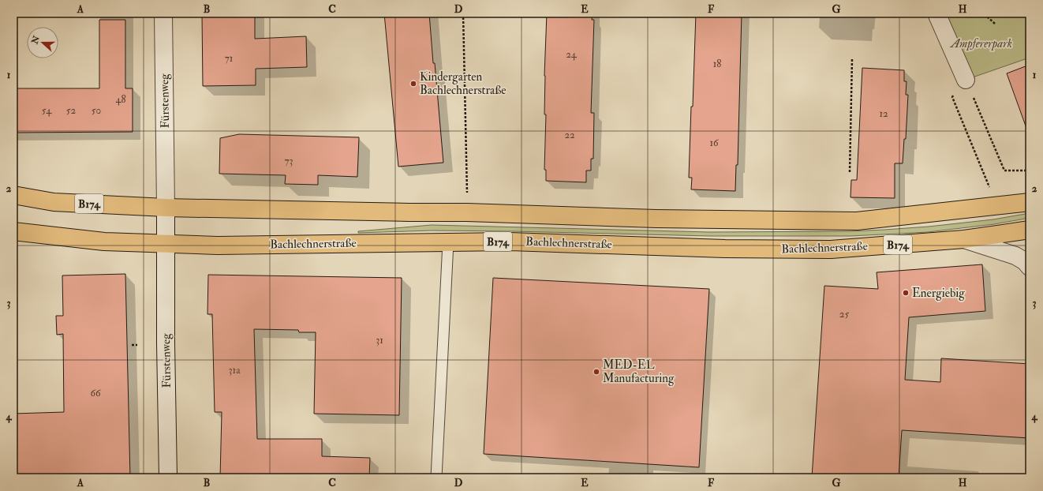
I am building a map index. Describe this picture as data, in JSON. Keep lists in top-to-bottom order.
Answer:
{
  "streets": {
    "main road": ["B174", "Bachlechnerstraße"],
    "street": ["Fürstenweg"]
  },
  "crossings": [
    ["Fürstenweg", "B174"],
    ["Fürstenweg", "Bachlechnerstraße"]
  ],
  "parks": ["Ampfererpark"],
  "places": ["Kindergarten Bachlechnerstraße", "Energiebig", "MED-EL Manufacturing"],
  "house_numbers": [
    "24",
    "71",
    "18",
    "48",
    "54",
    "52",
    "50",
    "12",
    "22",
    "16",
    "73",
    "25",
    "31",
    "31a",
    "66"
  ],
  "north": "left",
  "grid": {
    "columns": [
      "A",
      "B",
      "C",
      "D",
      "E",
      "F",
      "G",
      "H"
    ],
    "rows": [
      "1",
      "2",
      "3",
      "4"
    ]
  }
}
